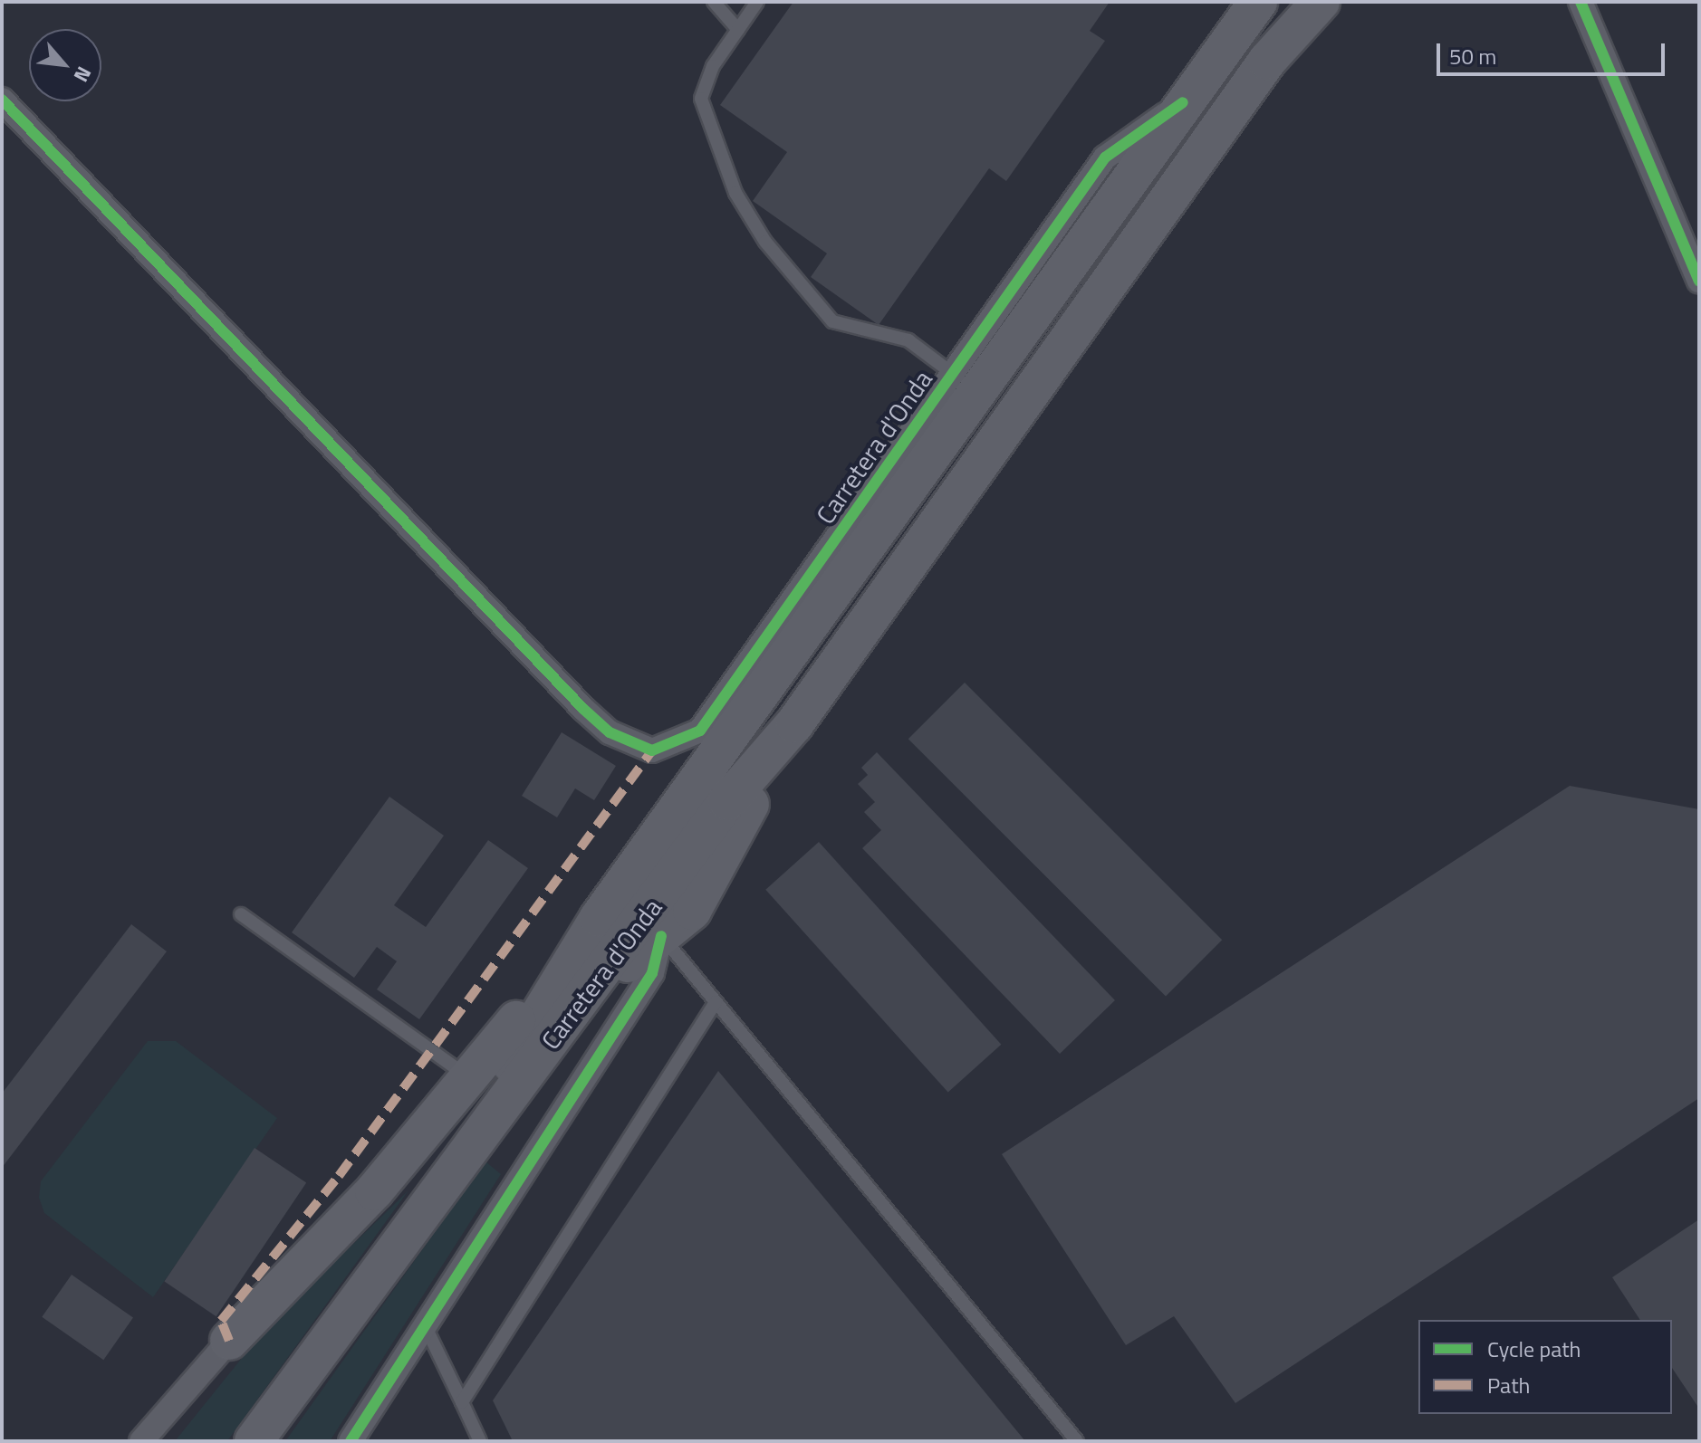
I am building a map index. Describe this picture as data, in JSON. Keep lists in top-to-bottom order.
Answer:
{
  "streets": {
    "main road": ["Carretera d'Onda"]
  },
  "legend": ["Cycle path", "Path"],
  "scale_bar": "50 m",
  "north": "bottom right"
}
